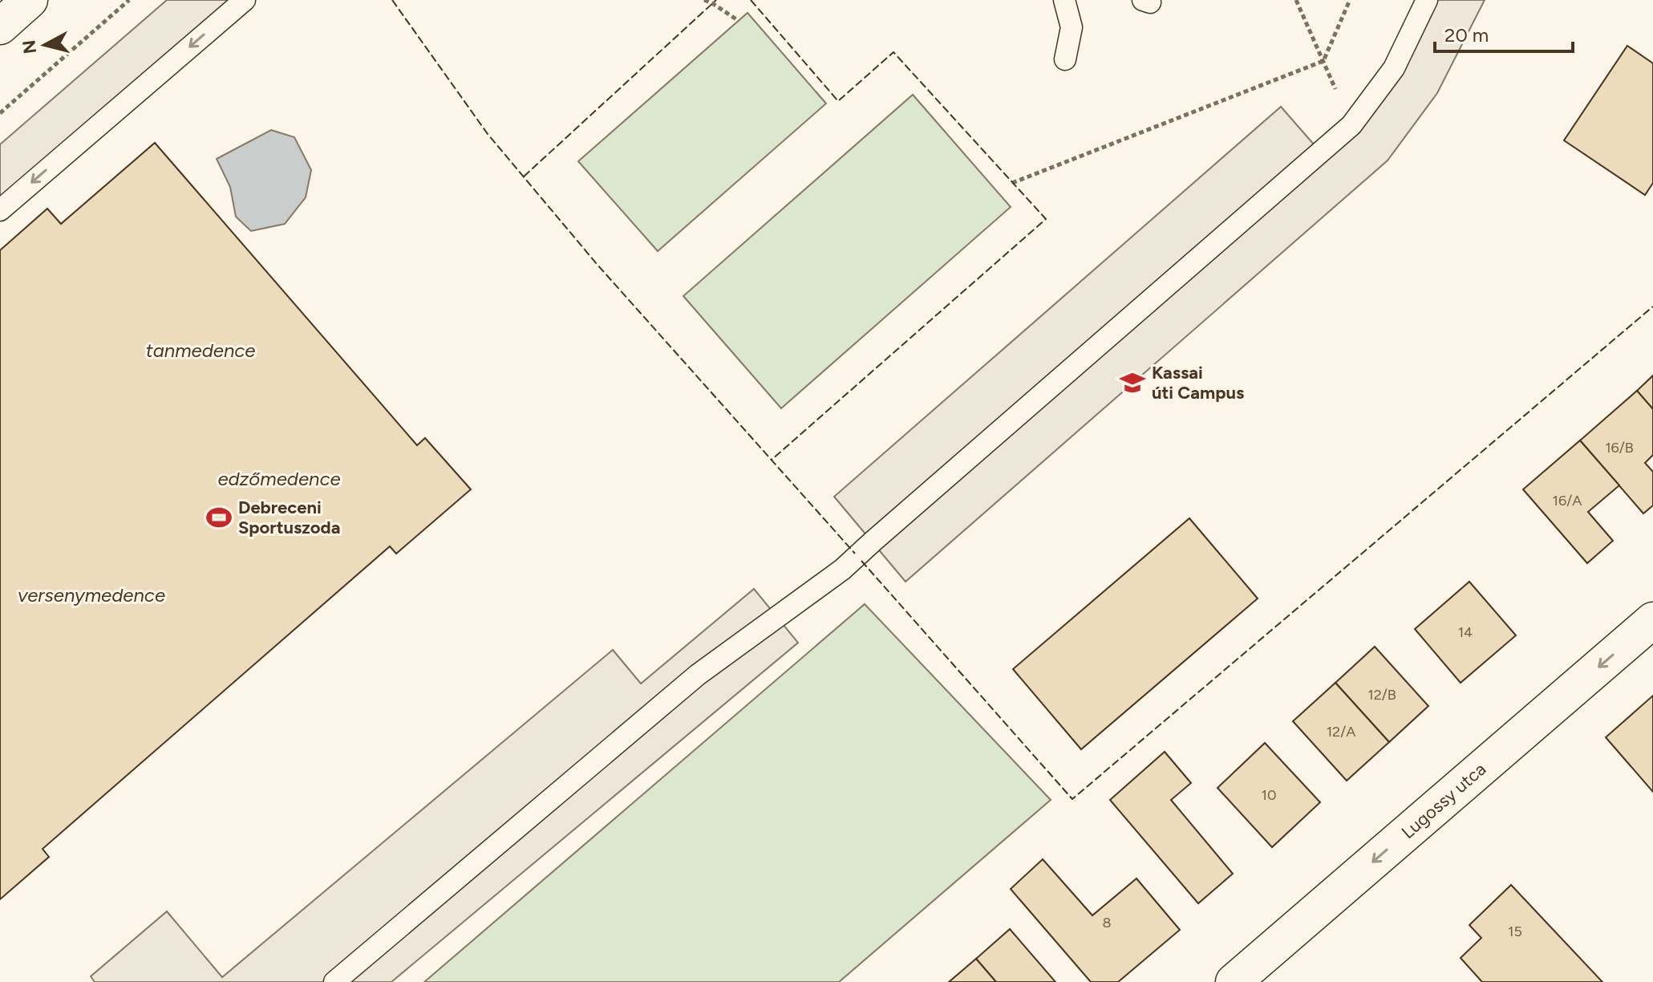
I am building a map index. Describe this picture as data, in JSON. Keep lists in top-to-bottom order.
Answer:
{
  "streets": {
    "street": ["Lugossy utca"]
  },
  "one_way": ["Lugossy utca"],
  "water": ["tanmedence", "edzőmedence", "versenymedence"],
  "places": {
    "school or university": ["Kassai úti Campus"],
    "sports": ["Debreceni Sportuszoda"]
  },
  "house_numbers": [
    "16/B",
    "16/A",
    "14",
    "12/B",
    "12/A",
    "10",
    "8",
    "15"
  ],
  "scale_bar": "20 m",
  "north": "left"
}
